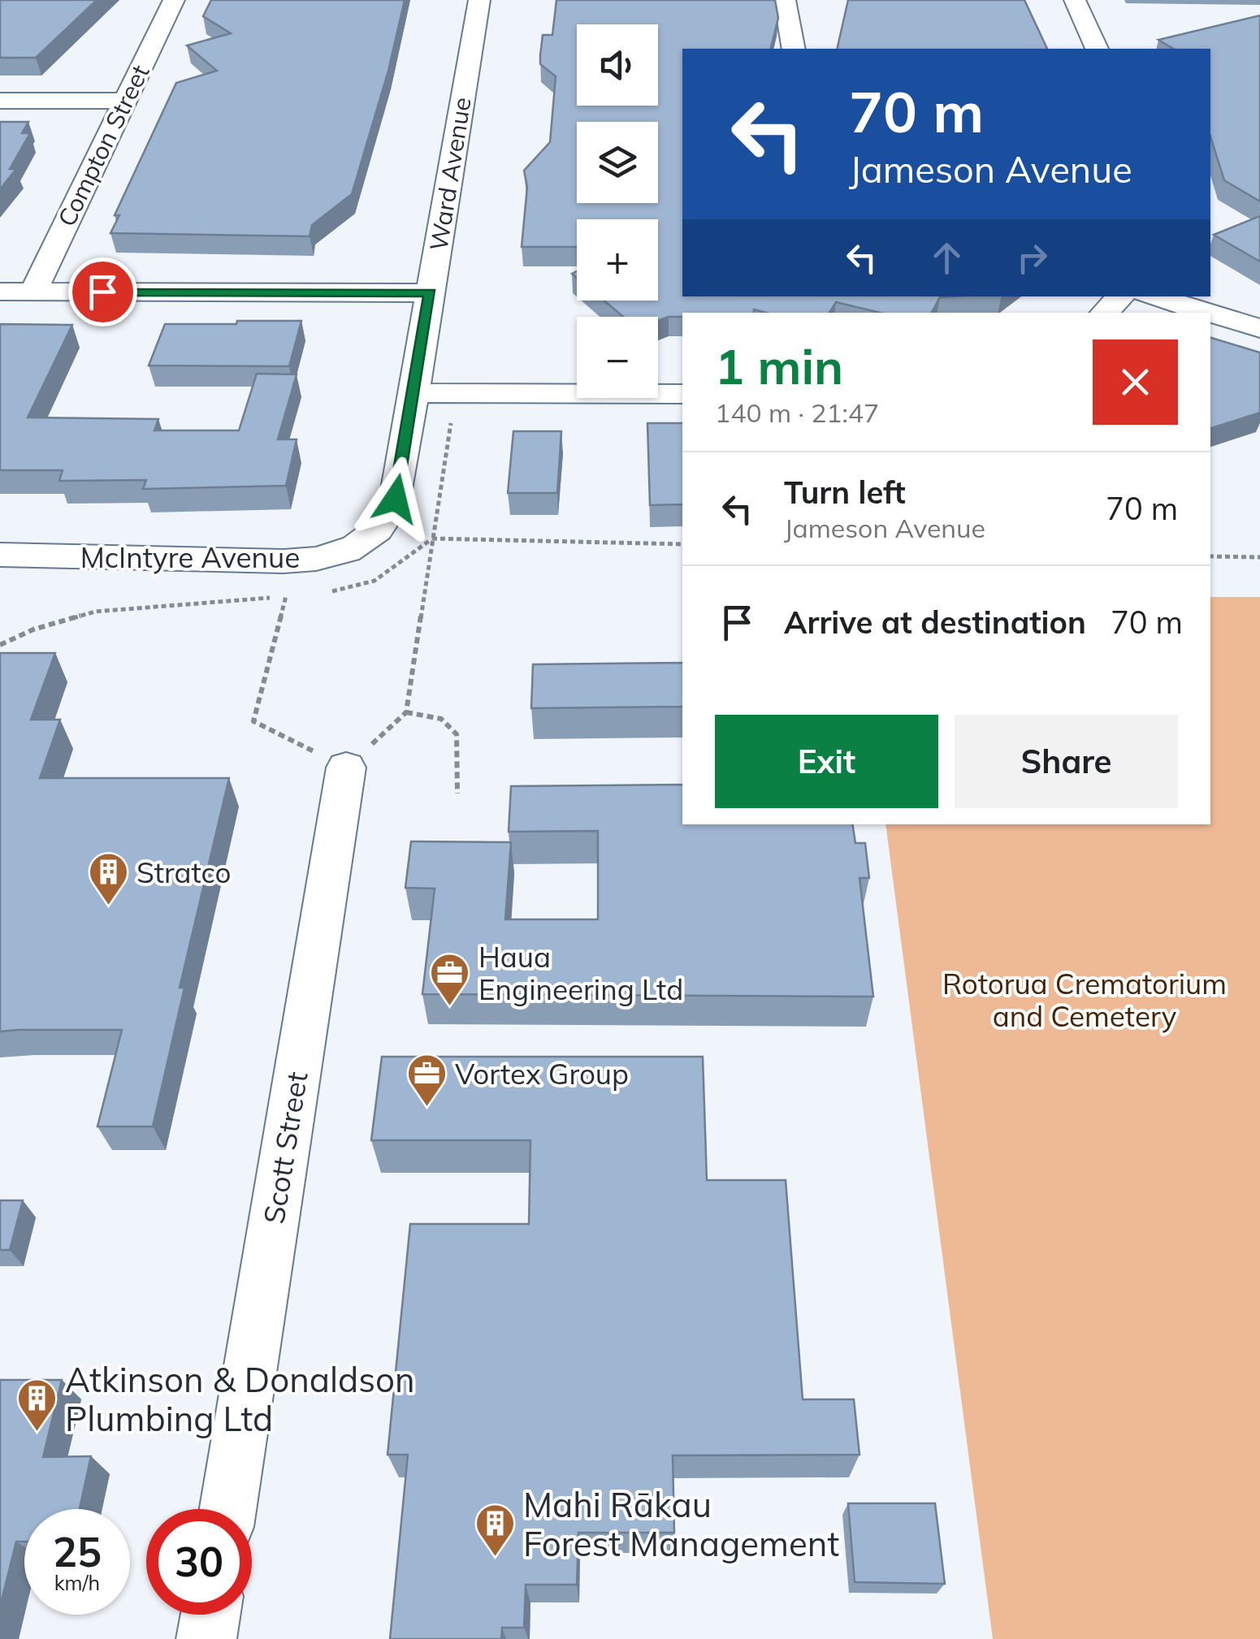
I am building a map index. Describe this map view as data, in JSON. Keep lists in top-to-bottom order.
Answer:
{
  "streets": {
    "street": [
      "Compton Street",
      "Ward Avenue",
      "McIntyre Avenue",
      "Scott Street"
    ]
  },
  "crossings": [
    ["Ward Avenue", "McIntyre Avenue"]
  ],
  "parks": ["Rotorua Crematorium and Cemetery"],
  "places": {
    "building": ["Stratco", "Atkinson & Donaldson Plumbing Ltd", "Mahi Rākau Forest Management"],
    "office": ["Haua Engineering Ltd", "Vortex Group"]
  },
  "page": {
    "map_buttons": ["+", "−"],
    "turn": ["70 m", "Jameson Avenue"],
    "heading": ["1 min", "140 m · 21:47"],
    "list": [
      {
        "name": "Turn left",
        "note": "Jameson Avenue",
        "value": "70 m"
      },
      {
        "name": "Arrive at destination",
        "value": "70 m"
      }
    ],
    "buttons": ["Exit", "Share"],
    "speed": "25 km/h",
    "limit": "30"
  }
}
